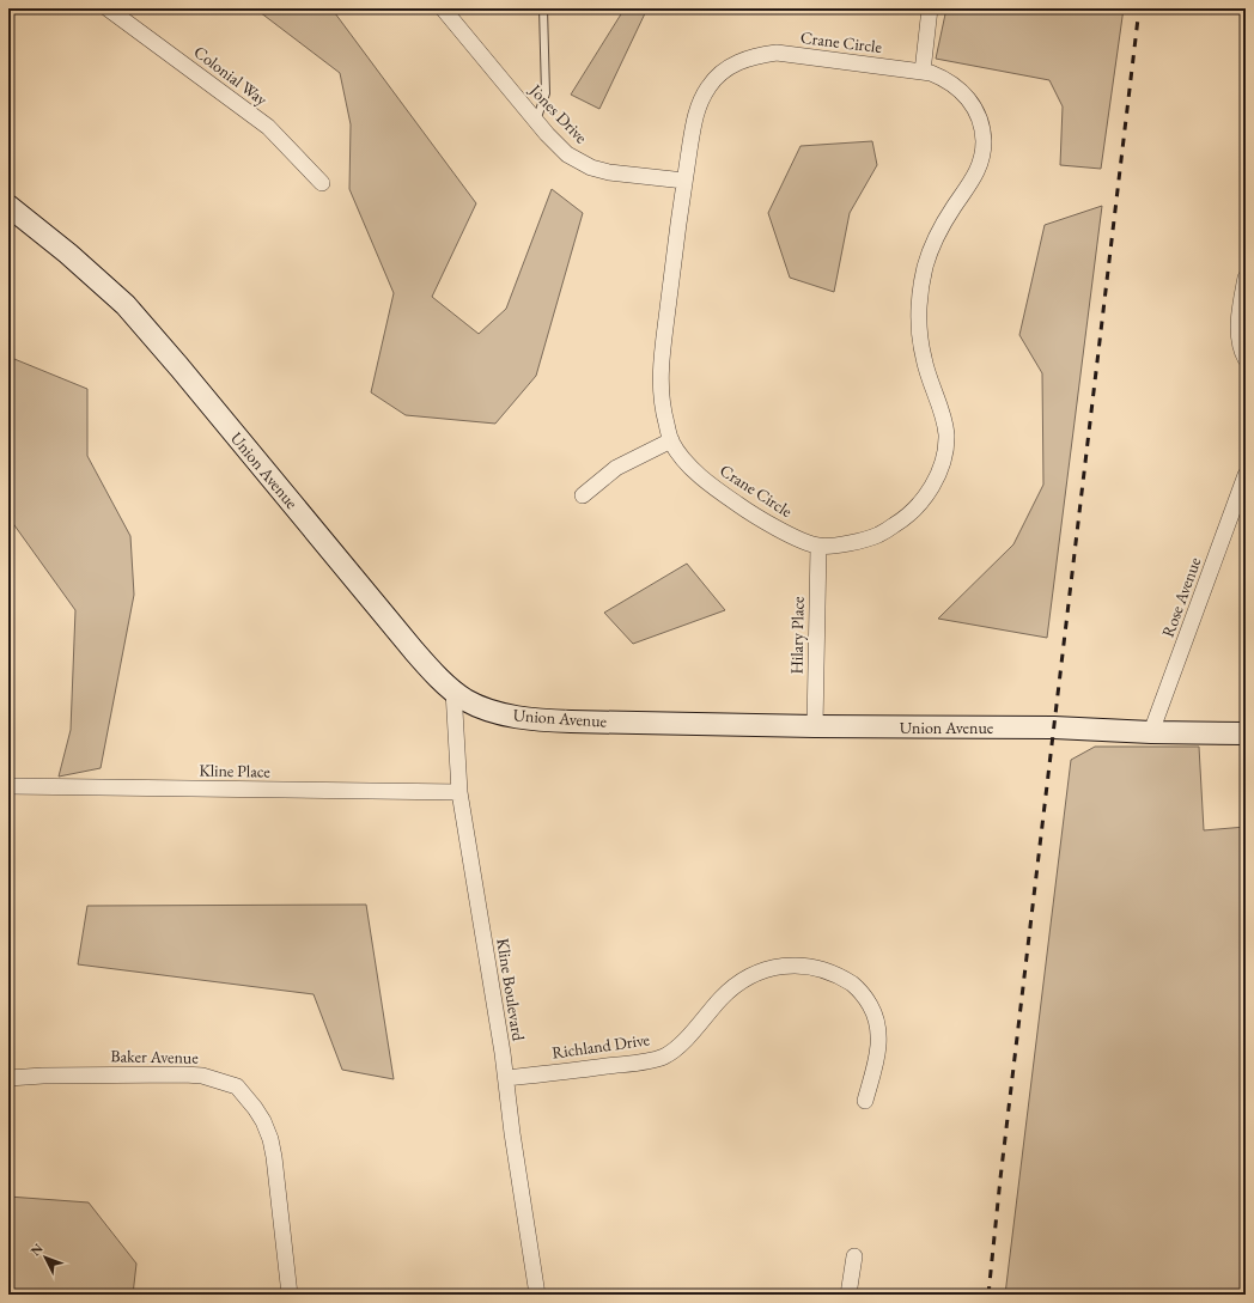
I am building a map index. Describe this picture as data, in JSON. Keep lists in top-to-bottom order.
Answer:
{
  "streets": {
    "main road": ["Union Avenue"],
    "street": [
      "Crane Circle",
      "Colonial Way",
      "Jones Drive",
      "Rose Avenue",
      "Hilary Place",
      "Kline Place",
      "Kline Boulevard",
      "Richland Drive",
      "Baker Avenue"
    ]
  },
  "crossings": [
    ["Crane Circle", "Jones Drive"],
    ["Crane Circle", "Hilary Place"],
    ["Union Avenue", "Rose Avenue"],
    ["Union Avenue", "Hilary Place"],
    ["Union Avenue", "Kline Boulevard"],
    ["Kline Place", "Kline Boulevard"],
    ["Kline Boulevard", "Richland Drive"]
  ],
  "north": "top left"
}
